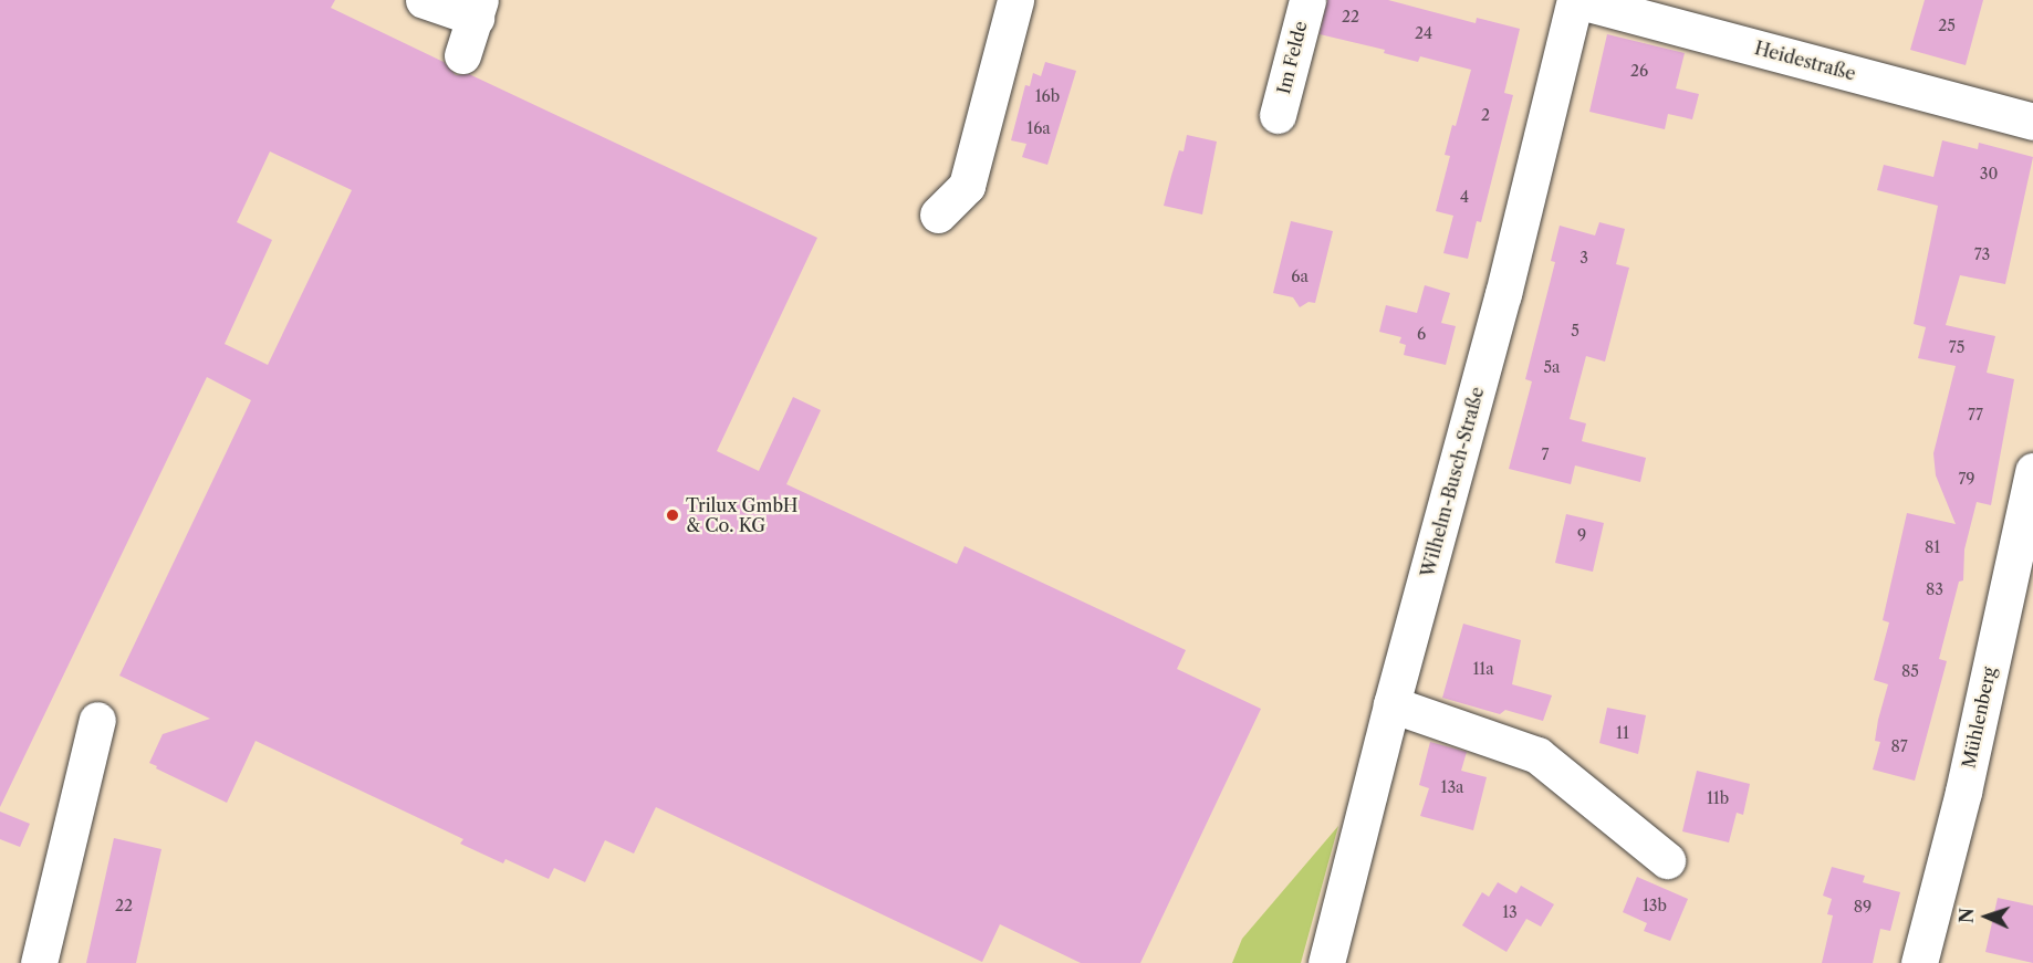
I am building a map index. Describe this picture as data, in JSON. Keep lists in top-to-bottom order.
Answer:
{
  "streets": {
    "street": [
      "Im Felde",
      "Heidestraße",
      "Wilhelm-Busch-Straße",
      "Mühlenberg"
    ]
  },
  "crossings": [
    ["Heidestraße", "Wilhelm-Busch-Straße"]
  ],
  "places": ["Trilux GmbH & Co. KG"],
  "house_numbers": [
    "22",
    "25",
    "24",
    "26",
    "16b",
    "2",
    "16a",
    "30",
    "4",
    "73",
    "3",
    "6a",
    "5",
    "6",
    "75",
    "5a",
    "77",
    "7",
    "79",
    "9",
    "81",
    "83",
    "11a",
    "85",
    "11",
    "87",
    "13a",
    "11b",
    "22",
    "13b",
    "89",
    "13"
  ],
  "north": "left"
}
